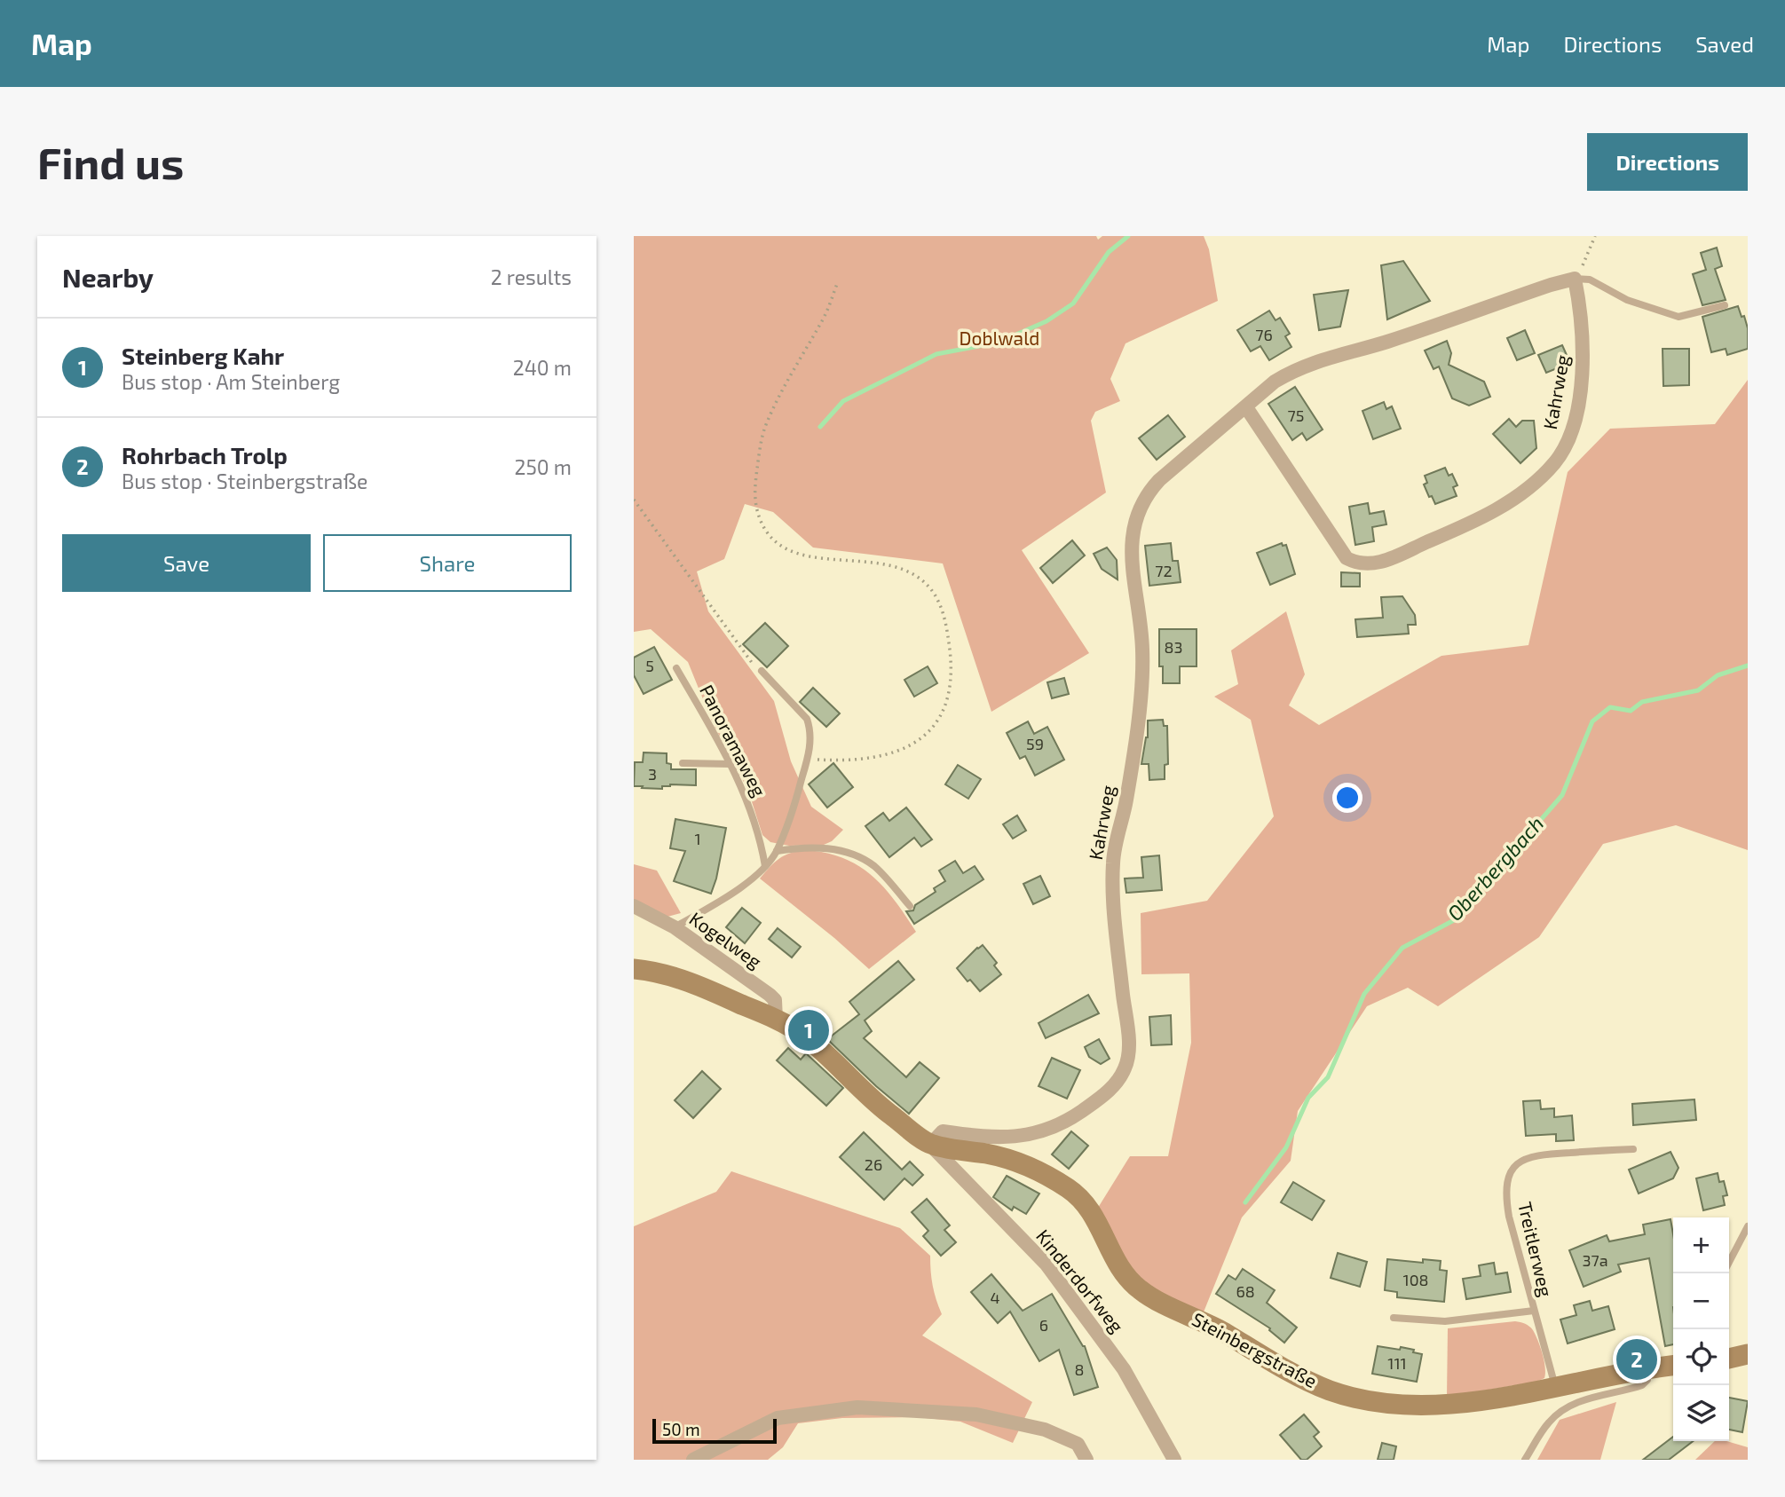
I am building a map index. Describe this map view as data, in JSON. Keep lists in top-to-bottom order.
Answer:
{
  "streets": {
    "main road": ["Steinbergstraße"],
    "street": ["Kahrweg", "Kogelweg", "Kinderdorfweg"],
    "lane": ["Panoramaweg", "Treitlerweg"]
  },
  "crossings": [
    ["Kahrweg", "Kinderdorfweg"],
    ["Kahrweg", "Steinbergstraße"],
    ["Panoramaweg", "Kogelweg"],
    ["Treitlerweg", "Steinbergstraße"],
    ["Kinderdorfweg", "Steinbergstraße"]
  ],
  "water": ["Oberbergbach"],
  "parks": ["Doblwald"],
  "house_numbers": [
    "76",
    "75",
    "72",
    "83",
    "5",
    "59",
    "3",
    "1",
    "26",
    "37a",
    "108",
    "68",
    "4",
    "6",
    "111",
    "8"
  ],
  "scale_bar": "50 m",
  "page": {
    "header": "Map",
    "nav": ["Map", "Directions", "Saved"],
    "buttons": [
      "Directions",
      ["Save", "Share"]
    ],
    "title": "Find us",
    "heading": ["Nearby", "2 results"],
    "list": [
      {
        "mark": "1",
        "name": "Steinberg Kahr",
        "note": "Bus stop · Am Steinberg",
        "value": "240 m"
      },
      {
        "mark": "2",
        "name": "Rohrbach Trolp",
        "note": "Bus stop · Steinbergstraße",
        "value": "250 m"
      }
    ],
    "pins": ["1", "2"],
    "map_buttons": ["+", "−"],
    "scale": "50 m"
  }
}
